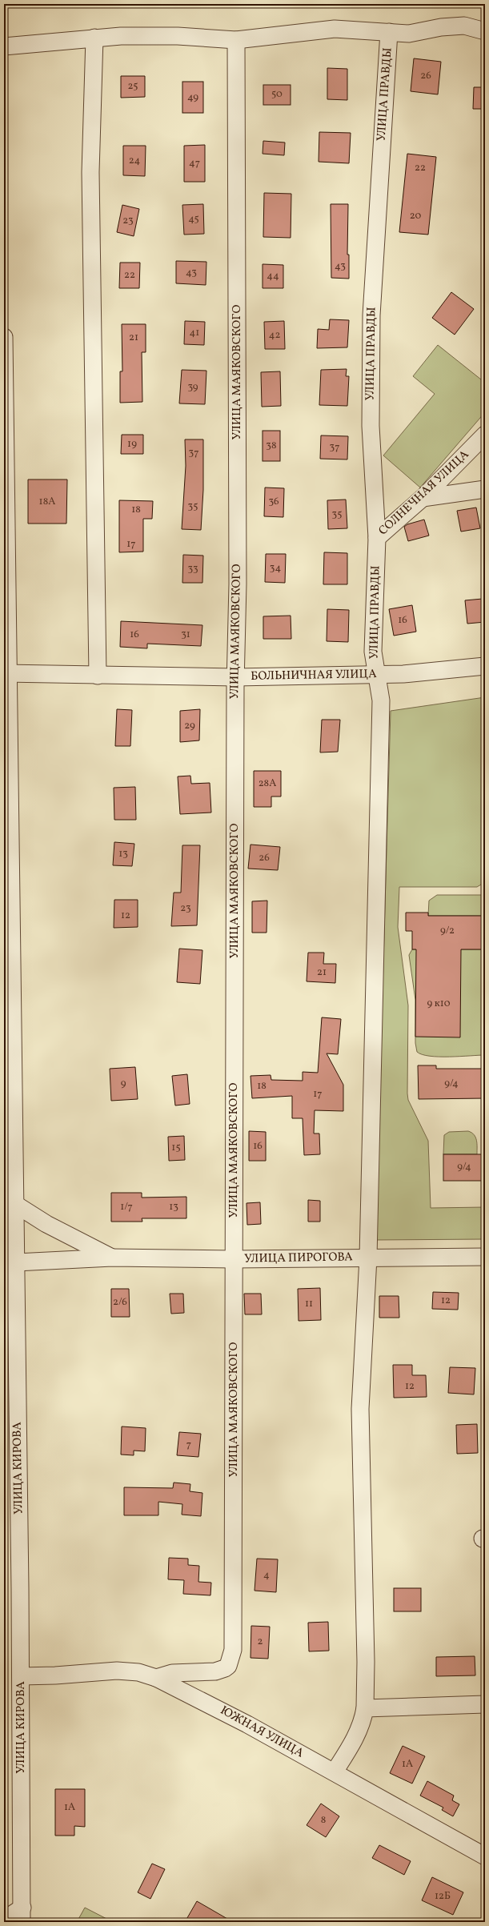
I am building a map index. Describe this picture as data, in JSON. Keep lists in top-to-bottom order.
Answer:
{
  "streets": {
    "street": [
      "УЛИЦА ПРАВДЫ",
      "УЛИЦА МАЯКОВСКОГО",
      "СОЛНЕЧНАЯ УЛИЦА",
      "БОЛЬНИЧНАЯ УЛИЦА",
      "УЛИЦА ПИРОГОВА",
      "УЛИЦА КИРОВА",
      "ЮЖНАЯ УЛИЦА"
    ]
  },
  "crossings": [
    ["УЛИЦА ПРАВДЫ", "СОЛНЕЧНАЯ УЛИЦА"],
    ["УЛИЦА ПРАВДЫ", "БОЛЬНИЧНАЯ УЛИЦА"],
    ["УЛИЦА ПРАВДЫ", "УЛИЦА ПИРОГОВА"],
    ["УЛИЦА ПРАВДЫ", "ЮЖНАЯ УЛИЦА"],
    ["УЛИЦА МАЯКОВСКОГО", "БОЛЬНИЧНАЯ УЛИЦА"],
    ["УЛИЦА МАЯКОВСКОГО", "УЛИЦА ПИРОГОВА"],
    ["УЛИЦА МАЯКОВСКОГО", "ЮЖНАЯ УЛИЦА"],
    ["БОЛЬНИЧНАЯ УЛИЦА", "УЛИЦА КИРОВА"],
    ["УЛИЦА ПИРОГОВА", "УЛИЦА КИРОВА"],
    ["УЛИЦА КИРОВА", "ЮЖНАЯ УЛИЦА"]
  ],
  "house_numbers": [
    "26",
    "25",
    "50",
    "49",
    "24",
    "47",
    "22",
    "20",
    "45",
    "23",
    "43",
    "43",
    "22",
    "44",
    "41",
    "42",
    "21",
    "39",
    "19",
    "38",
    "37",
    "37",
    "18А",
    "36",
    "35",
    "18",
    "35",
    "17",
    "34",
    "33",
    "16",
    "16",
    "31",
    "29",
    "28А",
    "13",
    "26",
    "23",
    "12",
    "9/2",
    "21",
    "9 к10",
    "9",
    "9/4",
    "18",
    "17",
    "16",
    "15",
    "9/4",
    "1/7",
    "13",
    "12",
    "2/6",
    "11",
    "12",
    "7",
    "4",
    "2",
    "1А",
    "1А",
    "8",
    "12Б"
  ]
}
